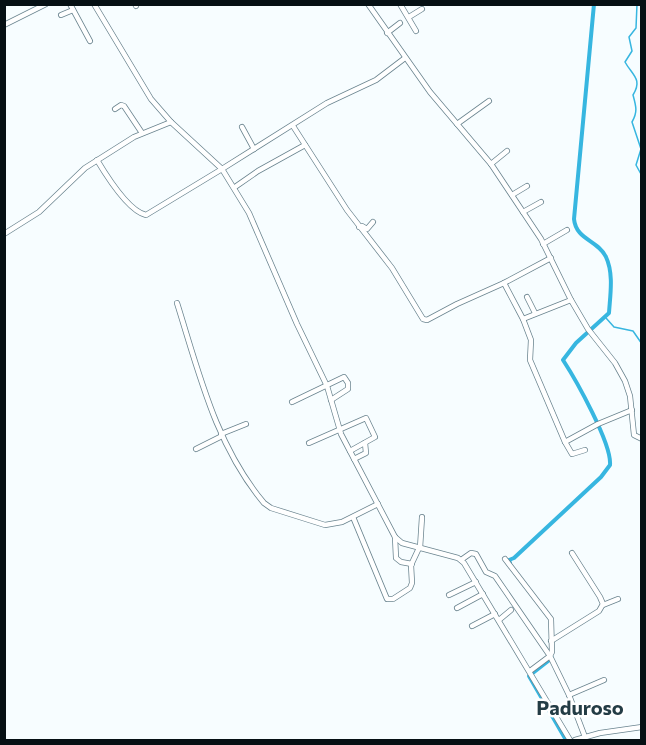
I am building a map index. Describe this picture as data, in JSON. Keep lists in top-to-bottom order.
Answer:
{
  "districts": ["Paduroso"]
}
